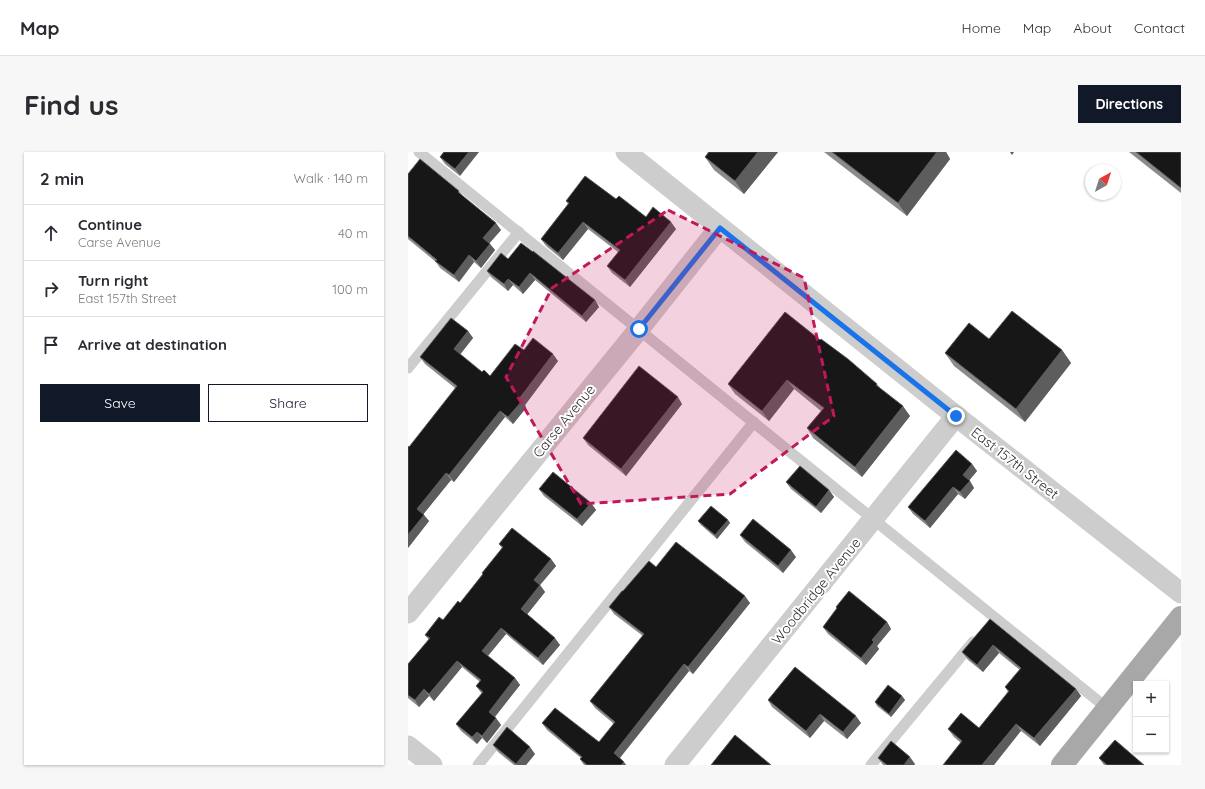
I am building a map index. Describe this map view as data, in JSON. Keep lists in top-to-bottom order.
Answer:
{
  "streets": {
    "street": ["Carse Avenue", "East 157th Street", "Woodbridge Avenue"]
  },
  "crossings": [
    ["Carse Avenue", "East 157th Street"],
    ["East 157th Street", "Woodbridge Avenue"]
  ],
  "north": "top right",
  "page": {
    "header": "Map",
    "nav": [
      "Home",
      "Map",
      "About",
      "Contact"
    ],
    "buttons": [
      "Directions",
      ["Save", "Share"]
    ],
    "title": "Find us",
    "heading": ["2 min", "Walk · 140 m"],
    "list": [
      ["Continue", "Carse Avenue", "40 m"],
      ["Turn right", "East 157th Street", "100 m"],
      "Arrive at destination"
    ],
    "map_buttons": ["+", "−"]
  }
}
